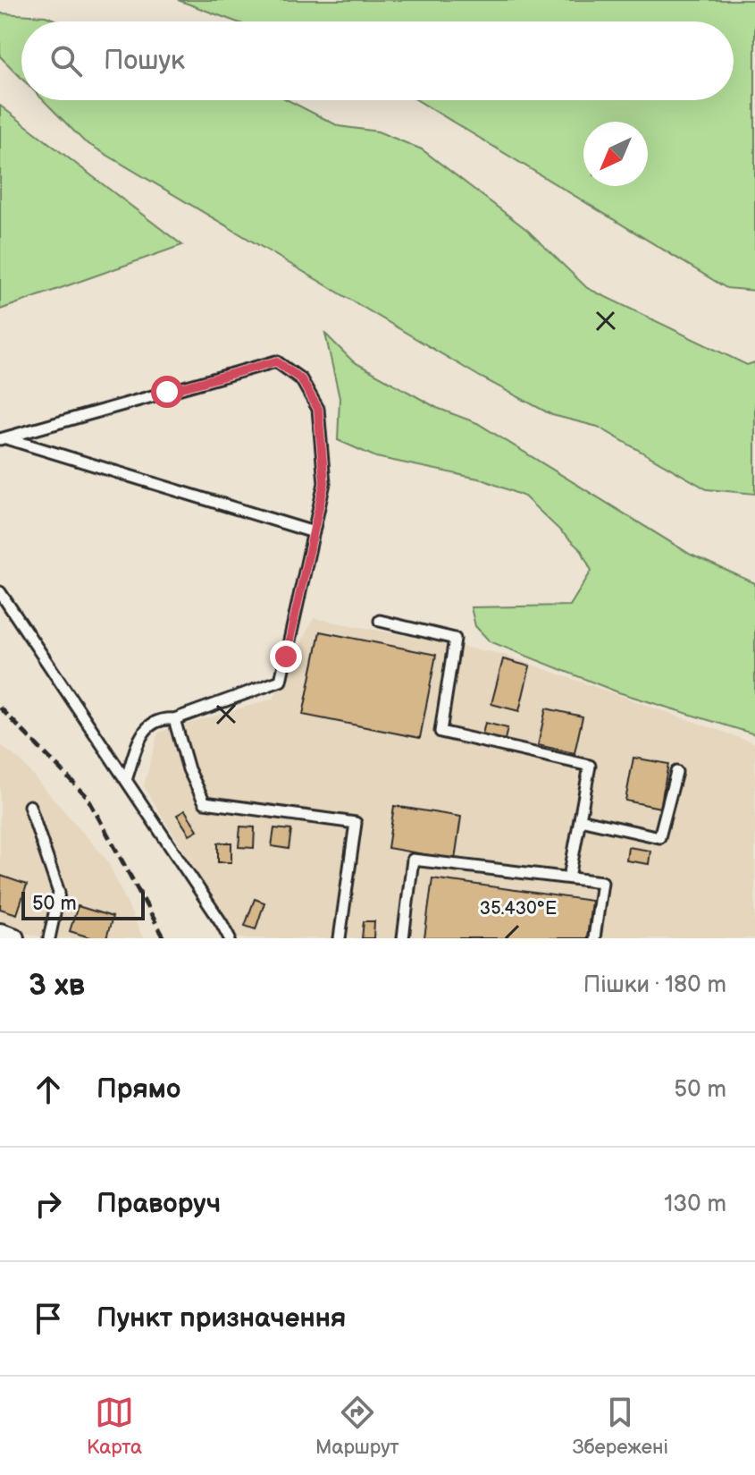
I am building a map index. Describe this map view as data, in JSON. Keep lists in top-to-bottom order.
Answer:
{
  "scale_bar": "50 m",
  "north": "bottom left",
  "page": {
    "search": "Пошук",
    "scale": "50 m",
    "heading": ["3 хв", "Пішки · 180 m"],
    "list": [
      ["Прямо", "50 m"],
      ["Праворуч", "130 m"],
      "Пункт призначення"
    ],
    "nav": ["Карта", "Маршрут", "Збережені"]
  },
  "coordinates": ["35.430°E"]
}
